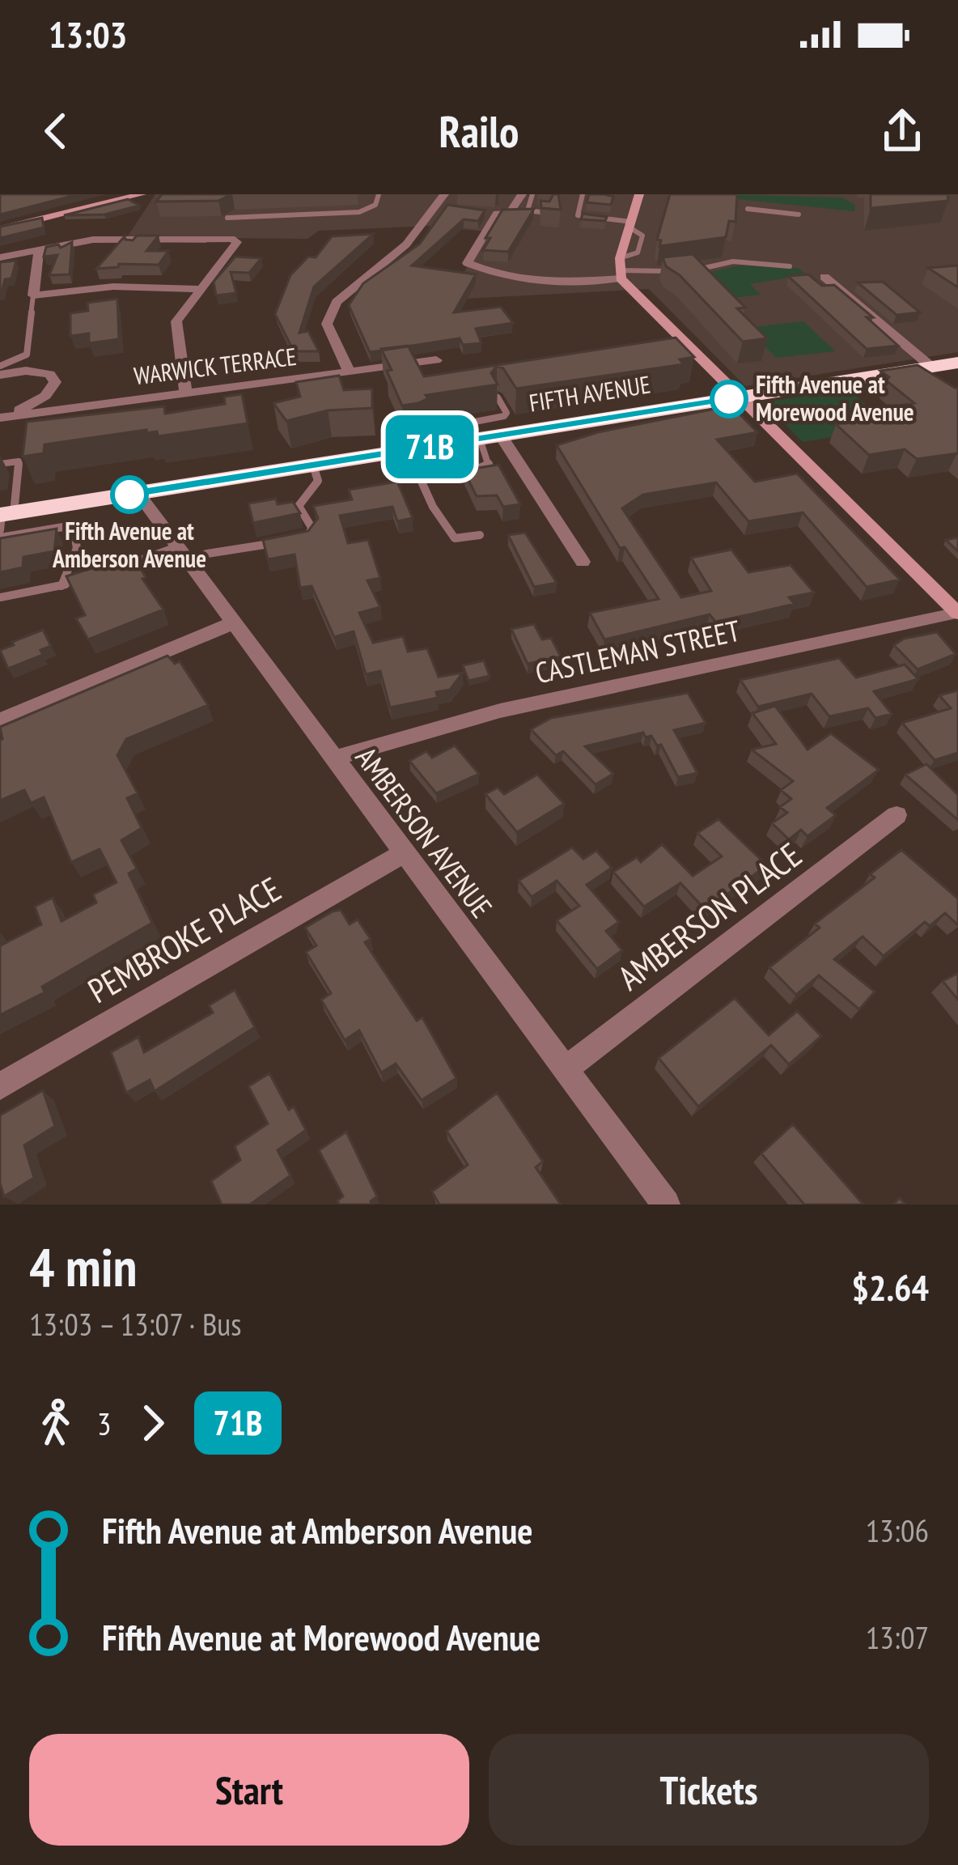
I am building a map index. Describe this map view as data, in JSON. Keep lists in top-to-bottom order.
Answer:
{
  "streets": {
    "highway": ["FIFTH AVENUE"],
    "street": [
      "WARWICK TERRACE",
      "CASTLEMAN STREET",
      "AMBERSON AVENUE",
      "AMBERSON PLACE",
      "PEMBROKE PLACE"
    ]
  },
  "crossings": [
    ["FIFTH AVENUE", "AMBERSON AVENUE"],
    ["CASTLEMAN STREET", "AMBERSON AVENUE"],
    ["AMBERSON AVENUE", "AMBERSON PLACE"],
    ["AMBERSON AVENUE", "PEMBROKE PLACE"]
  ],
  "places": ["Fifth Avenue at Morewood Avenue", "Fifth Avenue at Amberson Avenue"],
  "lines": ["bus line 71B"],
  "page": {
    "status": "13:03",
    "header": "Railo",
    "on_map": "71B",
    "heading": ["4 min", "13:03 – 13:07 · Bus", "$2.64"],
    "legs": ["3", "71B"],
    "list": [
      {
        "name": "Fifth Avenue at Amberson Avenue",
        "value": "13:06"
      },
      {
        "name": "Fifth Avenue at Morewood Avenue",
        "value": "13:07"
      }
    ],
    "buttons": ["Start", "Tickets"]
  }
}
